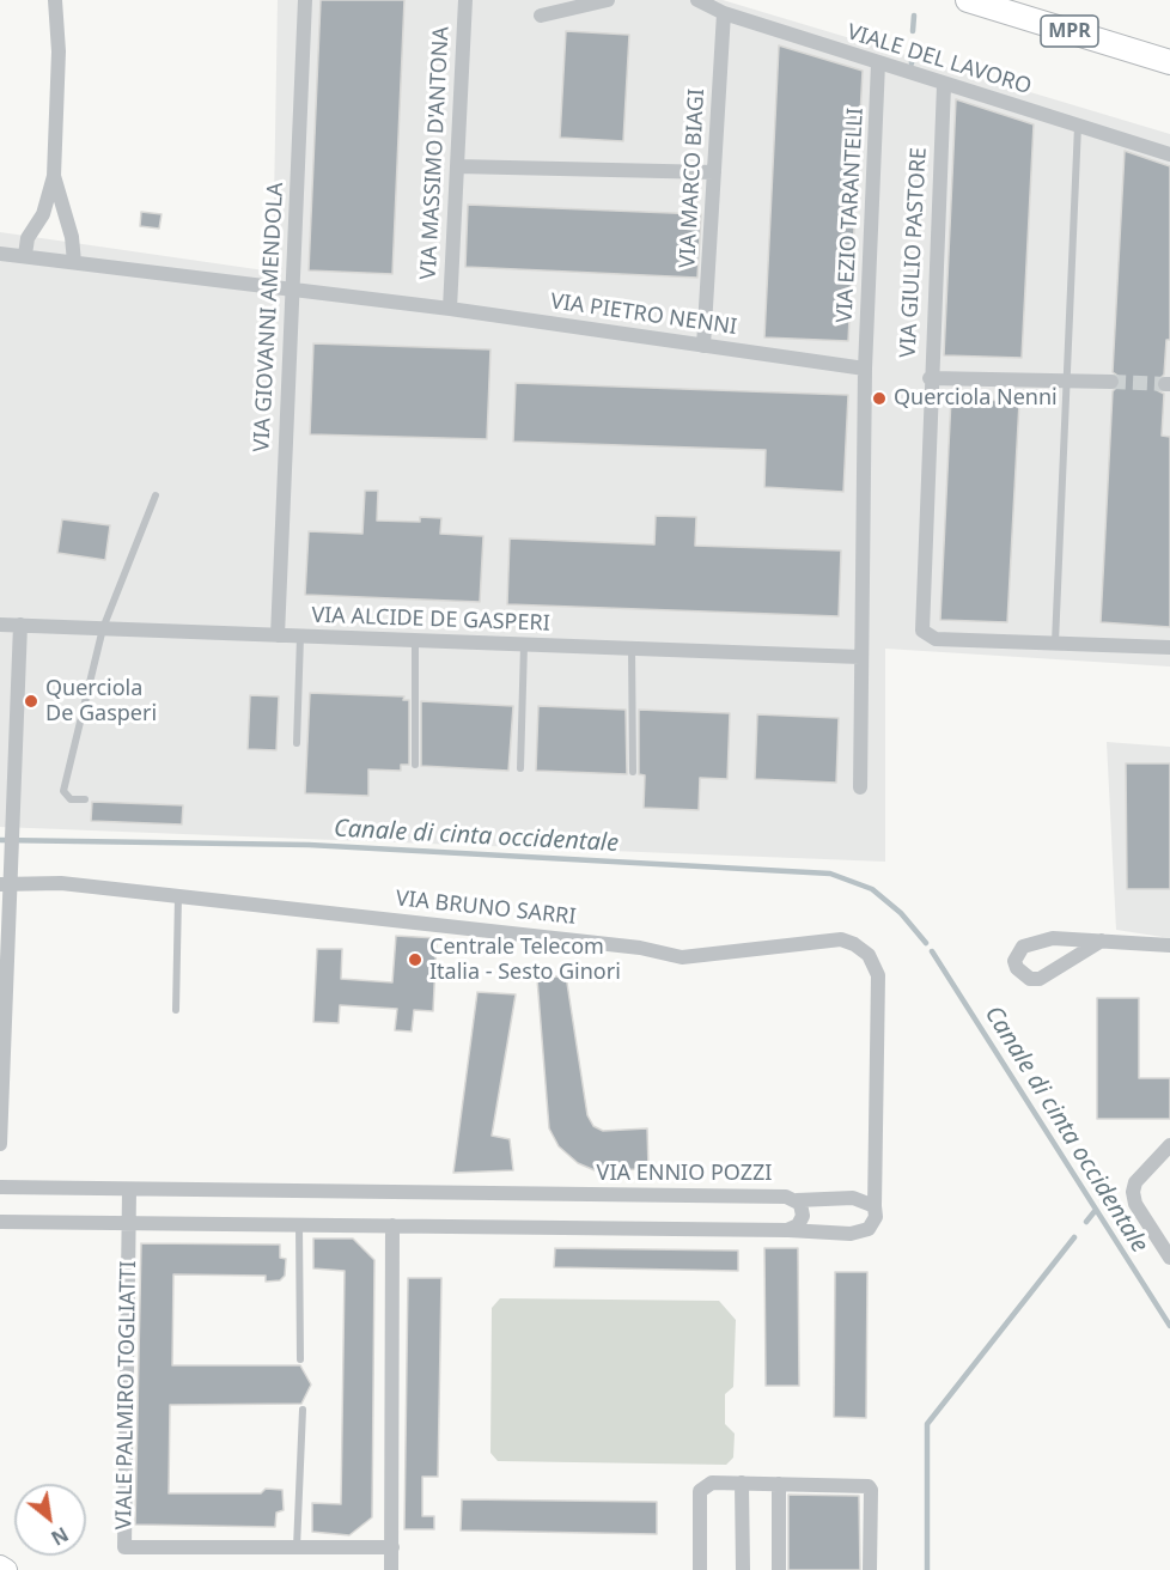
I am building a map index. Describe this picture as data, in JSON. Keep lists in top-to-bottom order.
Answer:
{
  "streets": {
    "main road": ["MPR"],
    "street": [
      "VIALE DEL LAVORO",
      "VIA MASSIMO D'ANTONA",
      "VIA MARCO BIAGI",
      "VIA EZIO TARANTELLI",
      "VIA GIULIO PASTORE",
      "VIA PIETRO NENNI",
      "VIA GIOVANNI AMENDOLA",
      "VIA ALCIDE DE GASPERI",
      "VIA BRUNO SARRI",
      "VIA ENNIO POZZI",
      "VIALE PALMIRO TOGLIATTI"
    ]
  },
  "crossings": [
    ["VIALE DEL LAVORO", "VIA MARCO BIAGI"],
    ["VIALE DEL LAVORO", "VIA EZIO TARANTELLI"],
    ["VIALE DEL LAVORO", "VIA GIULIO PASTORE"],
    ["VIA MASSIMO D'ANTONA", "VIA PIETRO NENNI"],
    ["VIA MARCO BIAGI", "VIA PIETRO NENNI"],
    ["VIA EZIO TARANTELLI", "VIA PIETRO NENNI"],
    ["VIA PIETRO NENNI", "VIA GIOVANNI AMENDOLA"],
    ["VIA GIOVANNI AMENDOLA", "VIA ALCIDE DE GASPERI"],
    ["VIA ENNIO POZZI", "VIALE PALMIRO TOGLIATTI"]
  ],
  "water": ["Canale di cinta occidentale"],
  "places": ["Querciola Nenni", "Querciola De Gasperi", "Centrale Telecom Italia - Sesto Ginori"],
  "north": "bottom right"
}
